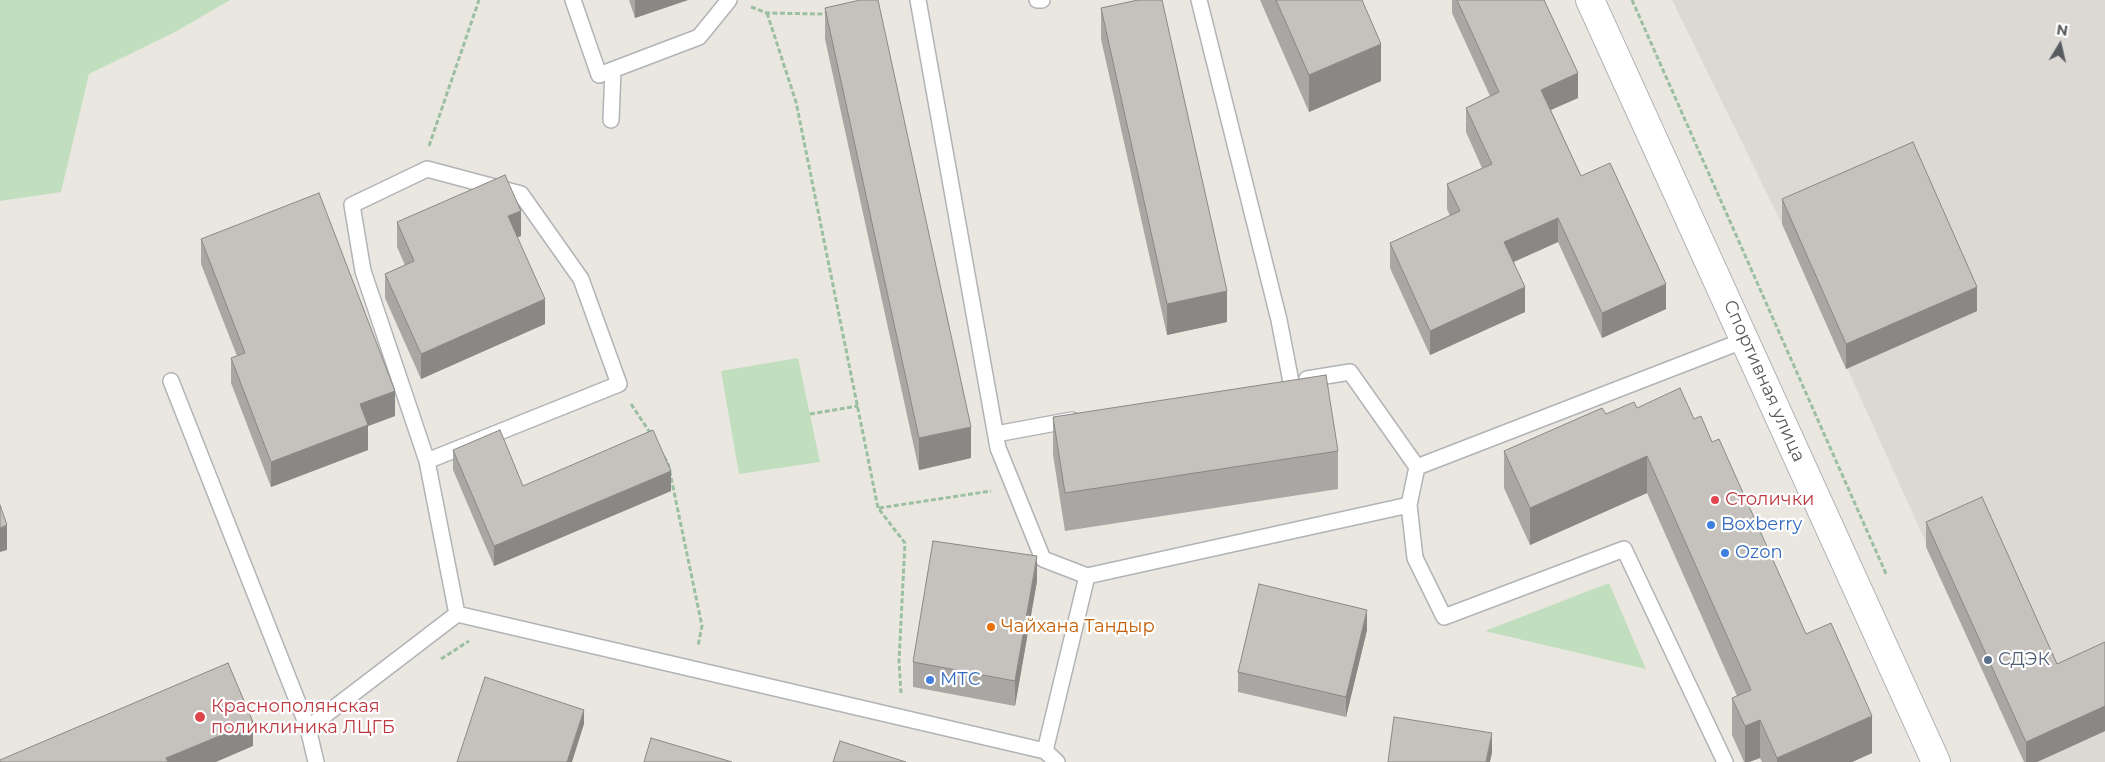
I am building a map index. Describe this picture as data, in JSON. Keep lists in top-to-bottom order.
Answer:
{
  "streets": {
    "street": ["Спортивная улица"]
  },
  "places": [
    "Столички",
    "Boxberry",
    "Ozon",
    "Чайхана Тандыр",
    "СДЭК",
    "МТС",
    "Краснополянская поликлиника ЛЦГБ"
  ],
  "north": "top"
}
